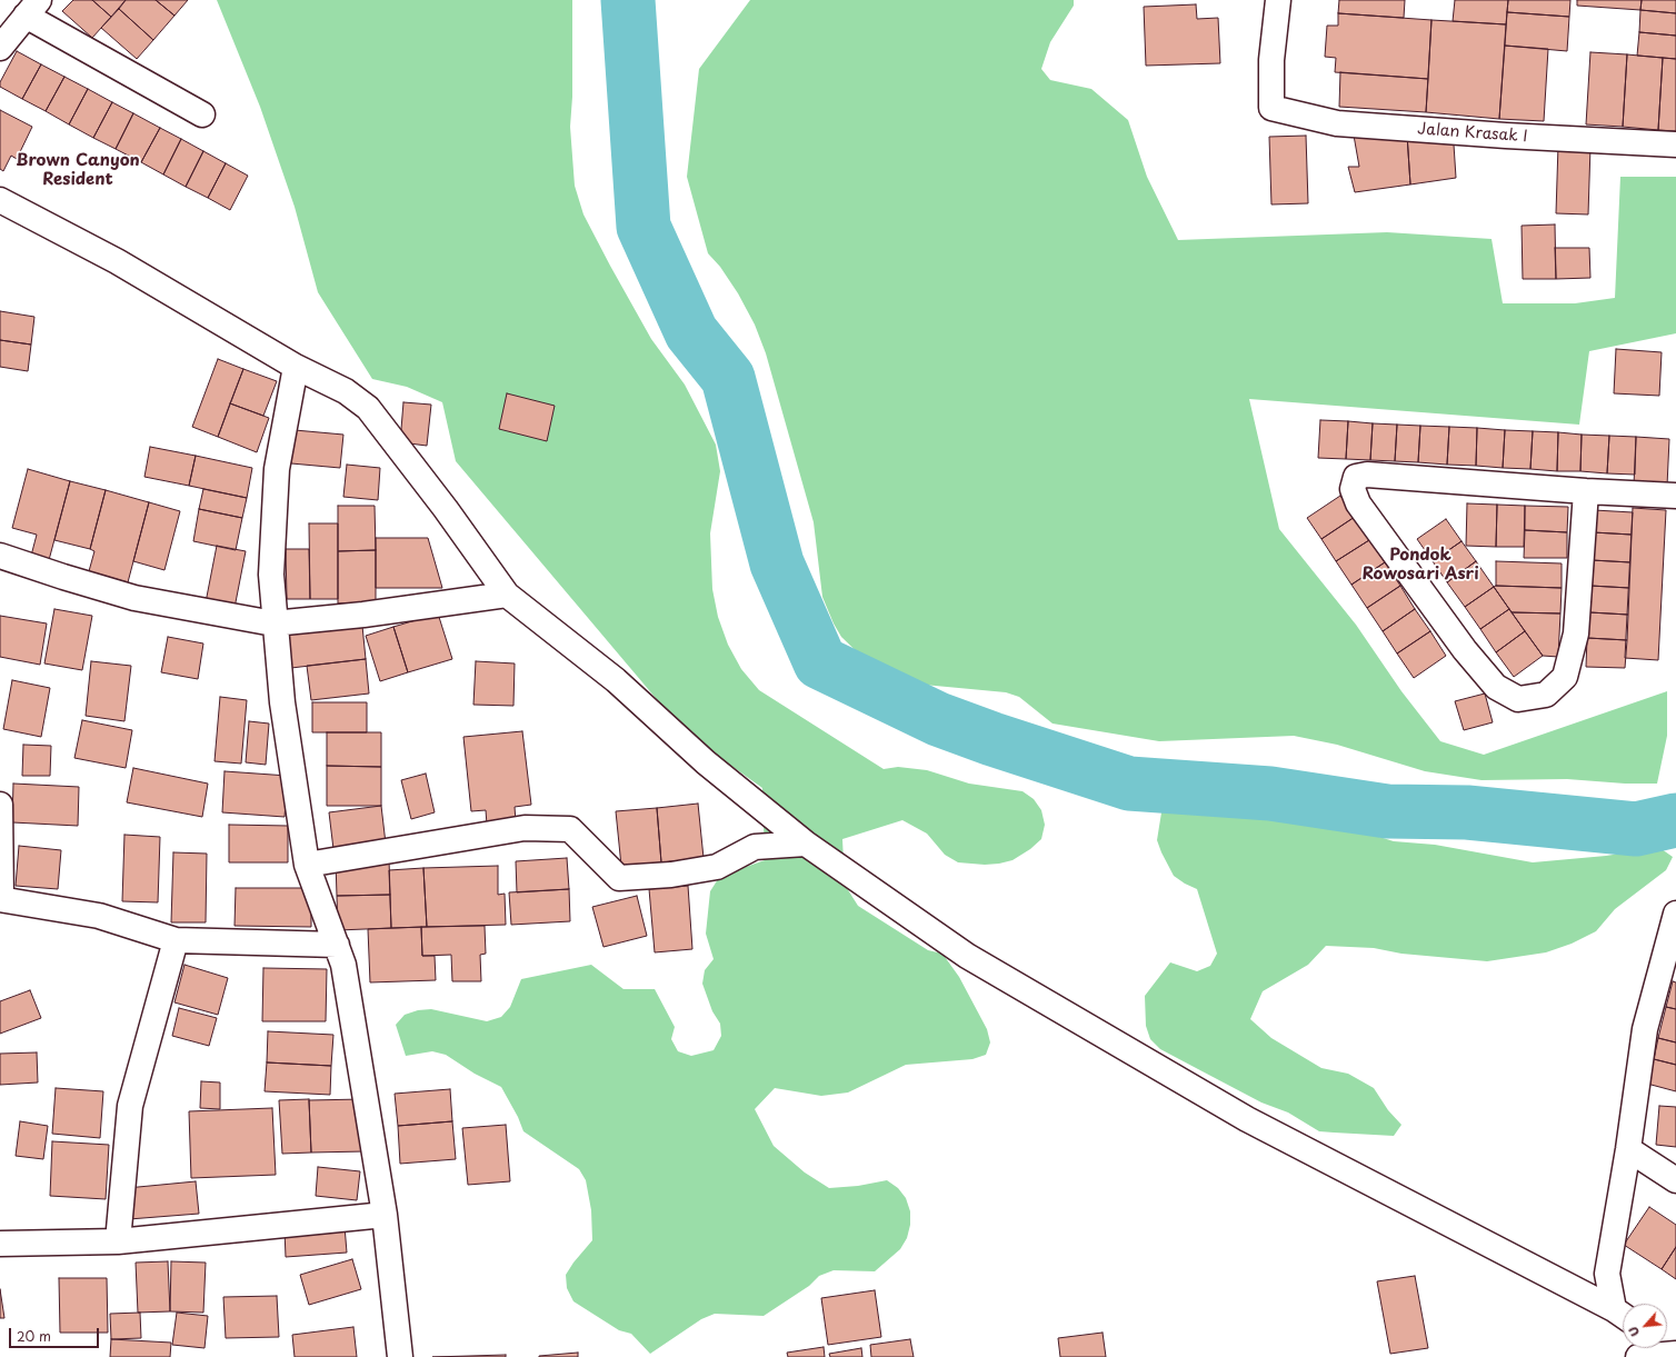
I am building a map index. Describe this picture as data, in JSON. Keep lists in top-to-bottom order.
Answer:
{
  "streets": {
    "street": ["Jalan Krasak I"]
  },
  "districts": ["Brown Canyon Resident", "Pondok Rowosari Asri"],
  "scale_bar": "20 m",
  "north": "bottom left"
}
